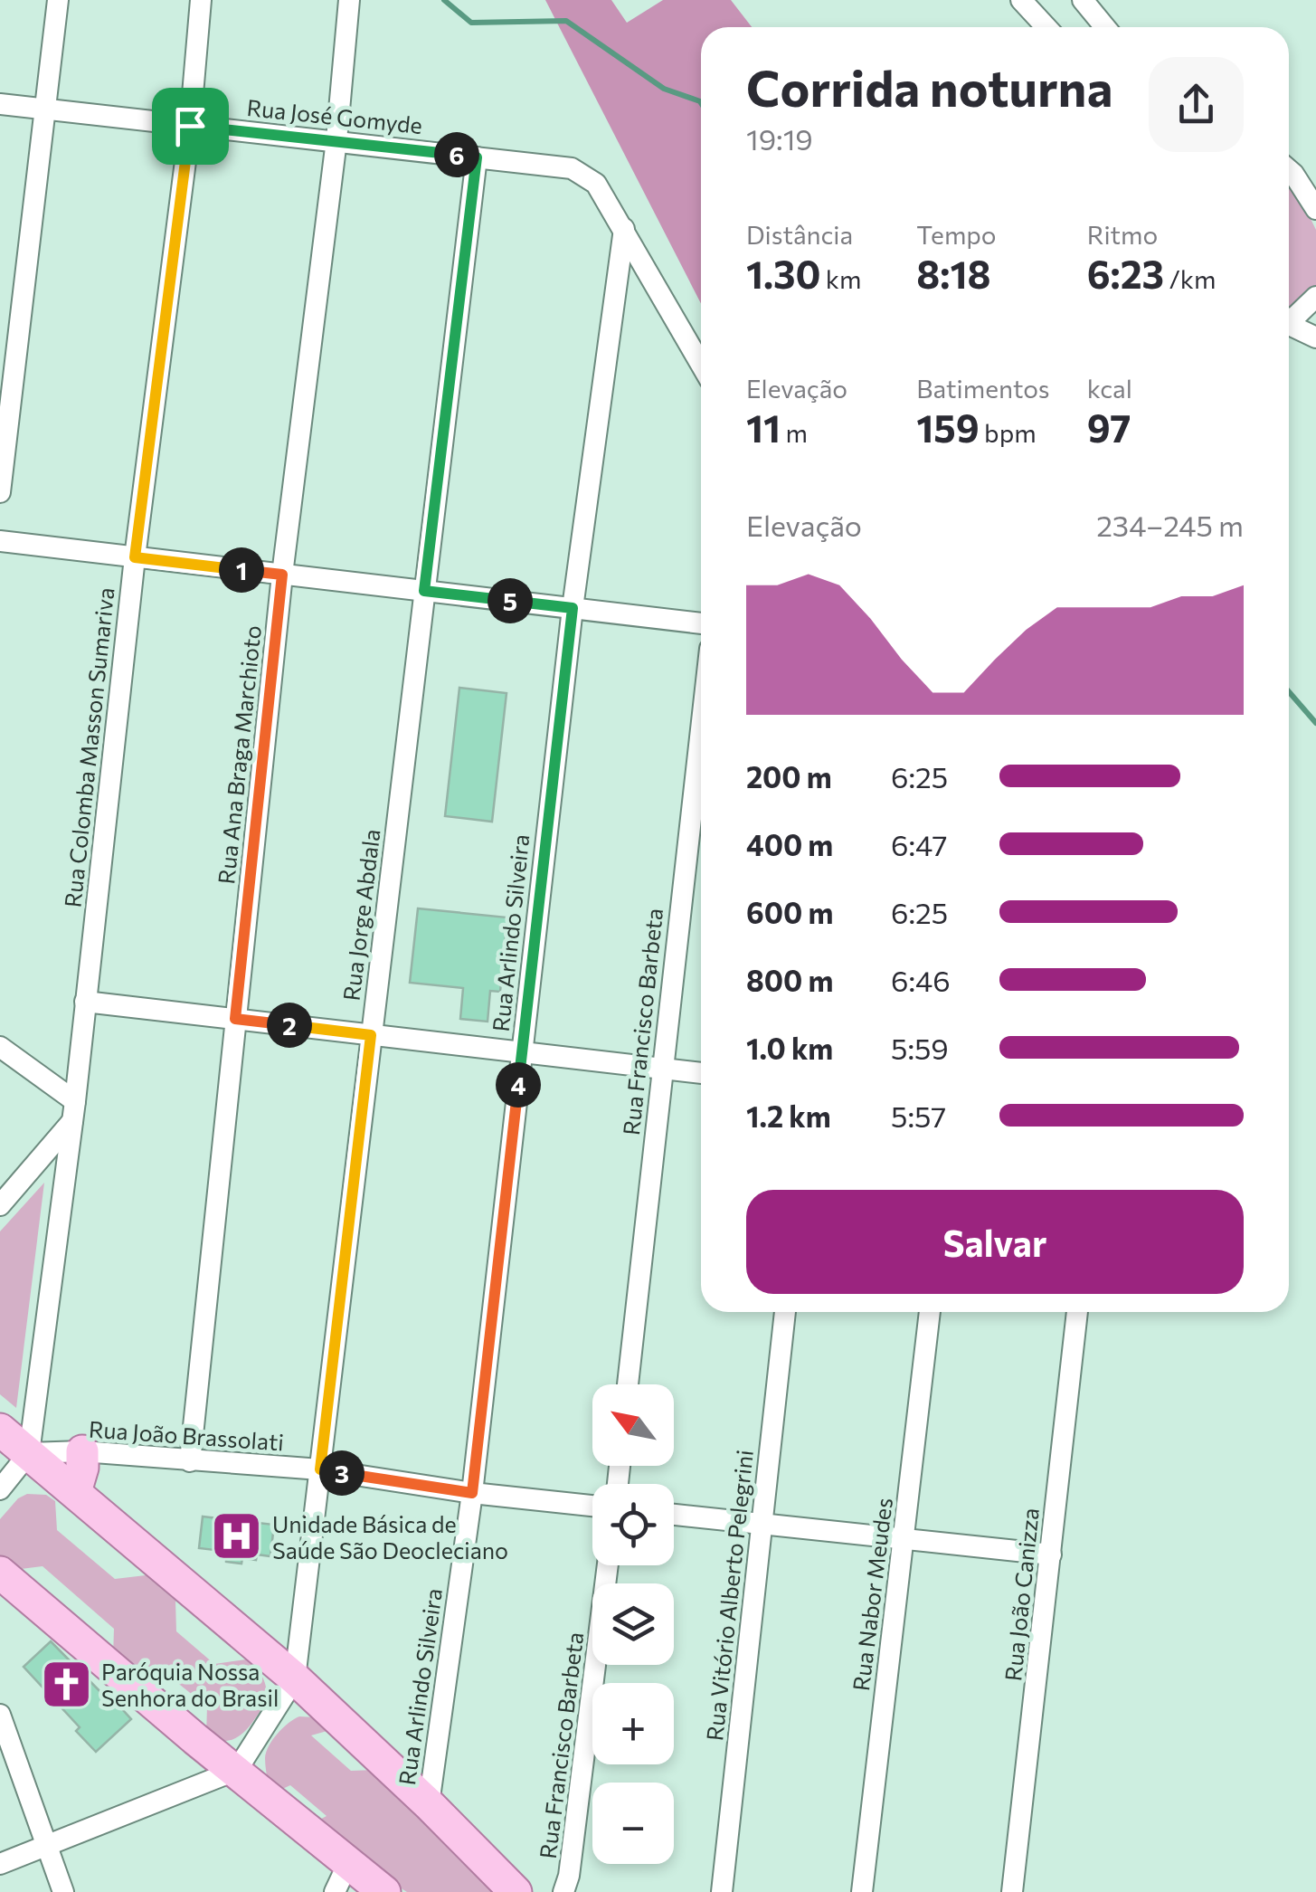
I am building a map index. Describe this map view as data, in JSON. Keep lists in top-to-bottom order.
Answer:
{
  "streets": {
    "street": [
      "Rua José Gomyde",
      "Rua Colomba Masson Sumariva",
      "Rua Ana Braga Marchioto",
      "Rua Jorge Abdala",
      "Rua Arlindo Silveira",
      "Rua Francisco Barbeta",
      "Rua João Brassolati",
      "Rua Nabor Meudes",
      "Rua João Canizza",
      "Rua Vitório Alberto Pelegrini"
    ]
  },
  "crossings": [
    ["Rua José Gomyde", "Rua Colomba Masson Sumariva"],
    ["Rua José Gomyde", "Rua Ana Braga Marchioto"],
    ["Rua José Gomyde", "Rua Jorge Abdala"],
    ["Rua José Gomyde", "Rua Arlindo Silveira"],
    ["Rua Colomba Masson Sumariva", "Rua João Brassolati"],
    ["Rua Ana Braga Marchioto", "Rua João Brassolati"],
    ["Rua Jorge Abdala", "Rua João Brassolati"],
    ["Rua Arlindo Silveira", "Rua João Brassolati"]
  ],
  "places": {
    "hospital": ["Unidade Básica de Saúde São Deocleciano"],
    "church": ["Paróquia Nossa Senhora do Brasil"]
  },
  "north": "top left",
  "page": {
    "heading": ["Corrida noturna", "19:19"],
    "pins": [
      "6",
      "1",
      "5",
      "2",
      "4",
      "3"
    ],
    "stats": [
      ["Distância", "1.30 km"],
      ["Tempo", "8:18"],
      ["Ritmo", "6:23 /km"],
      ["Elevação", "11 m"],
      ["Batimentos", "159 bpm"],
      ["kcal", "97"]
    ],
    "chart": ["Elevação", "234–245 m"],
    "list": [
      {
        "name": "200 m",
        "note": "6:25"
      },
      {
        "name": "400 m",
        "note": "6:47"
      },
      {
        "name": "600 m",
        "note": "6:25"
      },
      {
        "name": "800 m",
        "note": "6:46"
      },
      {
        "name": "1.0 km",
        "note": "5:59"
      },
      {
        "name": "1.2 km",
        "note": "5:57"
      }
    ],
    "buttons": "Salvar",
    "map_buttons": ["+", "−"]
  }
}
